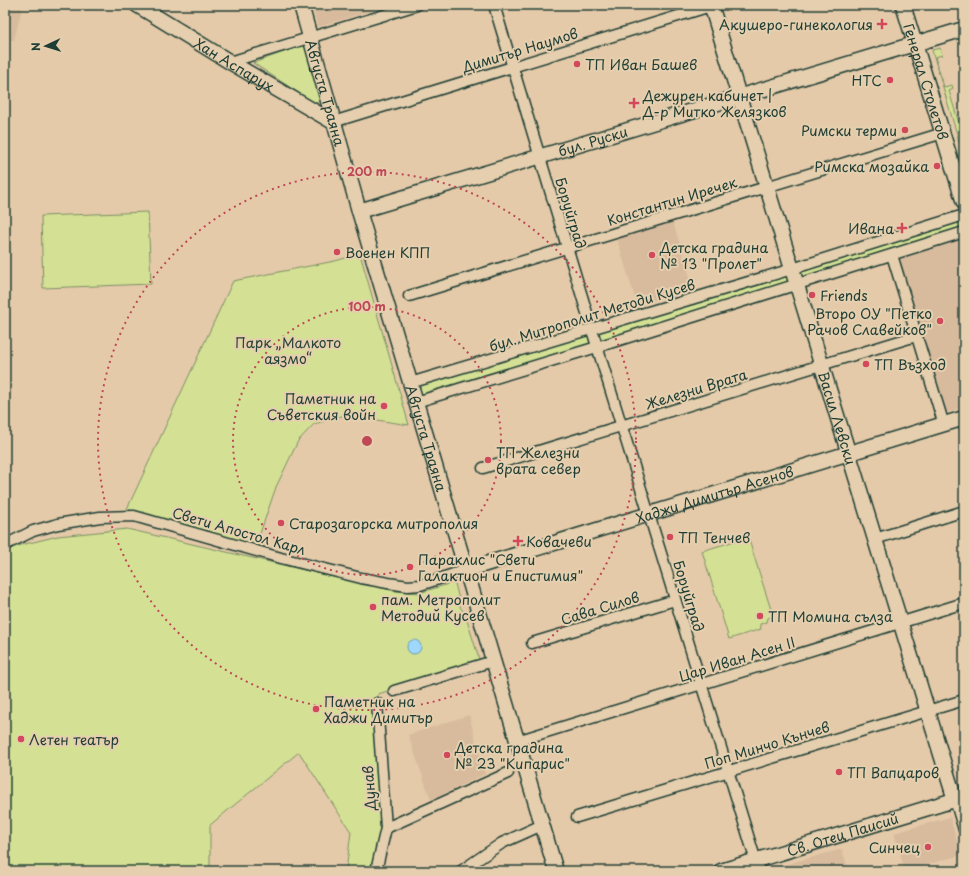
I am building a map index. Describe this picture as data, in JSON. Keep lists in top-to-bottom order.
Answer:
{
  "streets": {
    "street": [
      "Димитър Наумов",
      "Хан Аспарух",
      "Генерал Столетов",
      "Августа Траяна",
      "бул. Руски",
      "Константин Иречек",
      "Боруйград",
      "бул. Митрополит Методи Кусев",
      "Железни Врата",
      "Васил Левски",
      "Хаджи Димитър Асенов",
      "Свети Апостол Карл",
      "Сава Силов",
      "Цар Иван Асен II",
      "Поп Минчо Кънчев",
      "Дунав",
      "Св. Отец Паисий"
    ]
  },
  "crossings": [
    ["Димитър Наумов", "Хан Аспарух"],
    ["Димитър Наумов", "Августа Траяна"],
    ["Димитър Наумов", "Боруйград"],
    ["Димитър Наумов", "Васил Левски"],
    ["Хан Аспарух", "Августа Траяна"],
    ["Генерал Столетов", "бул. Руски"],
    ["Генерал Столетов", "Константин Иречек"],
    ["Августа Траяна", "бул. Руски"],
    ["Августа Траяна", "бул. Митрополит Методи Кусев"],
    ["Августа Траяна", "Хаджи Димитър Асенов"],
    ["Августа Траяна", "Свети Апостол Карл"],
    ["Августа Траяна", "Цар Иван Асен II"],
    ["бул. Руски", "Боруйград"],
    ["бул. Руски", "Васил Левски"],
    ["Константин Иречек", "Боруйград"],
    ["Константин Иречек", "Васил Левски"],
    ["Боруйград", "бул. Митрополит Методи Кусев"],
    ["Боруйград", "Железни Врата"],
    ["Боруйград", "Хаджи Димитър Асенов"],
    ["Боруйград", "Сава Силов"],
    ["Боруйград", "Цар Иван Асен II"],
    ["Боруйград", "Поп Минчо Кънчев"],
    ["Боруйград", "Св. Отец Паисий"],
    ["бул. Митрополит Методи Кусев", "Васил Левски"],
    ["Железни Врата", "Васил Левски"],
    ["Васил Левски", "Хаджи Димитър Асенов"],
    ["Васил Левски", "Цар Иван Асен II"],
    ["Васил Левски", "Поп Минчо Кънчев"],
    ["Васил Левски", "Св. Отец Паисий"],
    ["Хаджи Димитър Асенов", "Свети Апостол Карл"]
  ],
  "parks": ["Парк „Малкото аязмо“"],
  "places": {
    "health": [
      "Акушеро-гинекология",
      "Дежурен кабинет | Д-р Митко Желязков",
      "Ивана",
      "Ковачеви"
    ],
    "other": [
      "ТП Иван Башев",
      "НТС",
      "Римски терми",
      "Римска мозайка",
      "Военен КПП",
      "Детска градина № 13 \"Пролет\"",
      "Friends",
      "Второ ОУ \"Петко Рачов Славейков\"",
      "ТП Възход",
      "Паметник на Съветския войн",
      "ТП Железни врата север",
      "Старозагорска митрополия",
      "ТП Тенчев",
      "Параклис \"Свети Галактион и Епистимия\"",
      "пам. Метрополит Методий Кусев",
      "ТП Момина сълза",
      "Паметник на Хаджи Димитър",
      "Летен театър",
      "Детска градина № 23 \"Кипарис\"",
      "ТП Вапцаров",
      "Синчец"
    ]
  },
  "north": "left",
  "rings": ["200 m", "100 m"]
}
